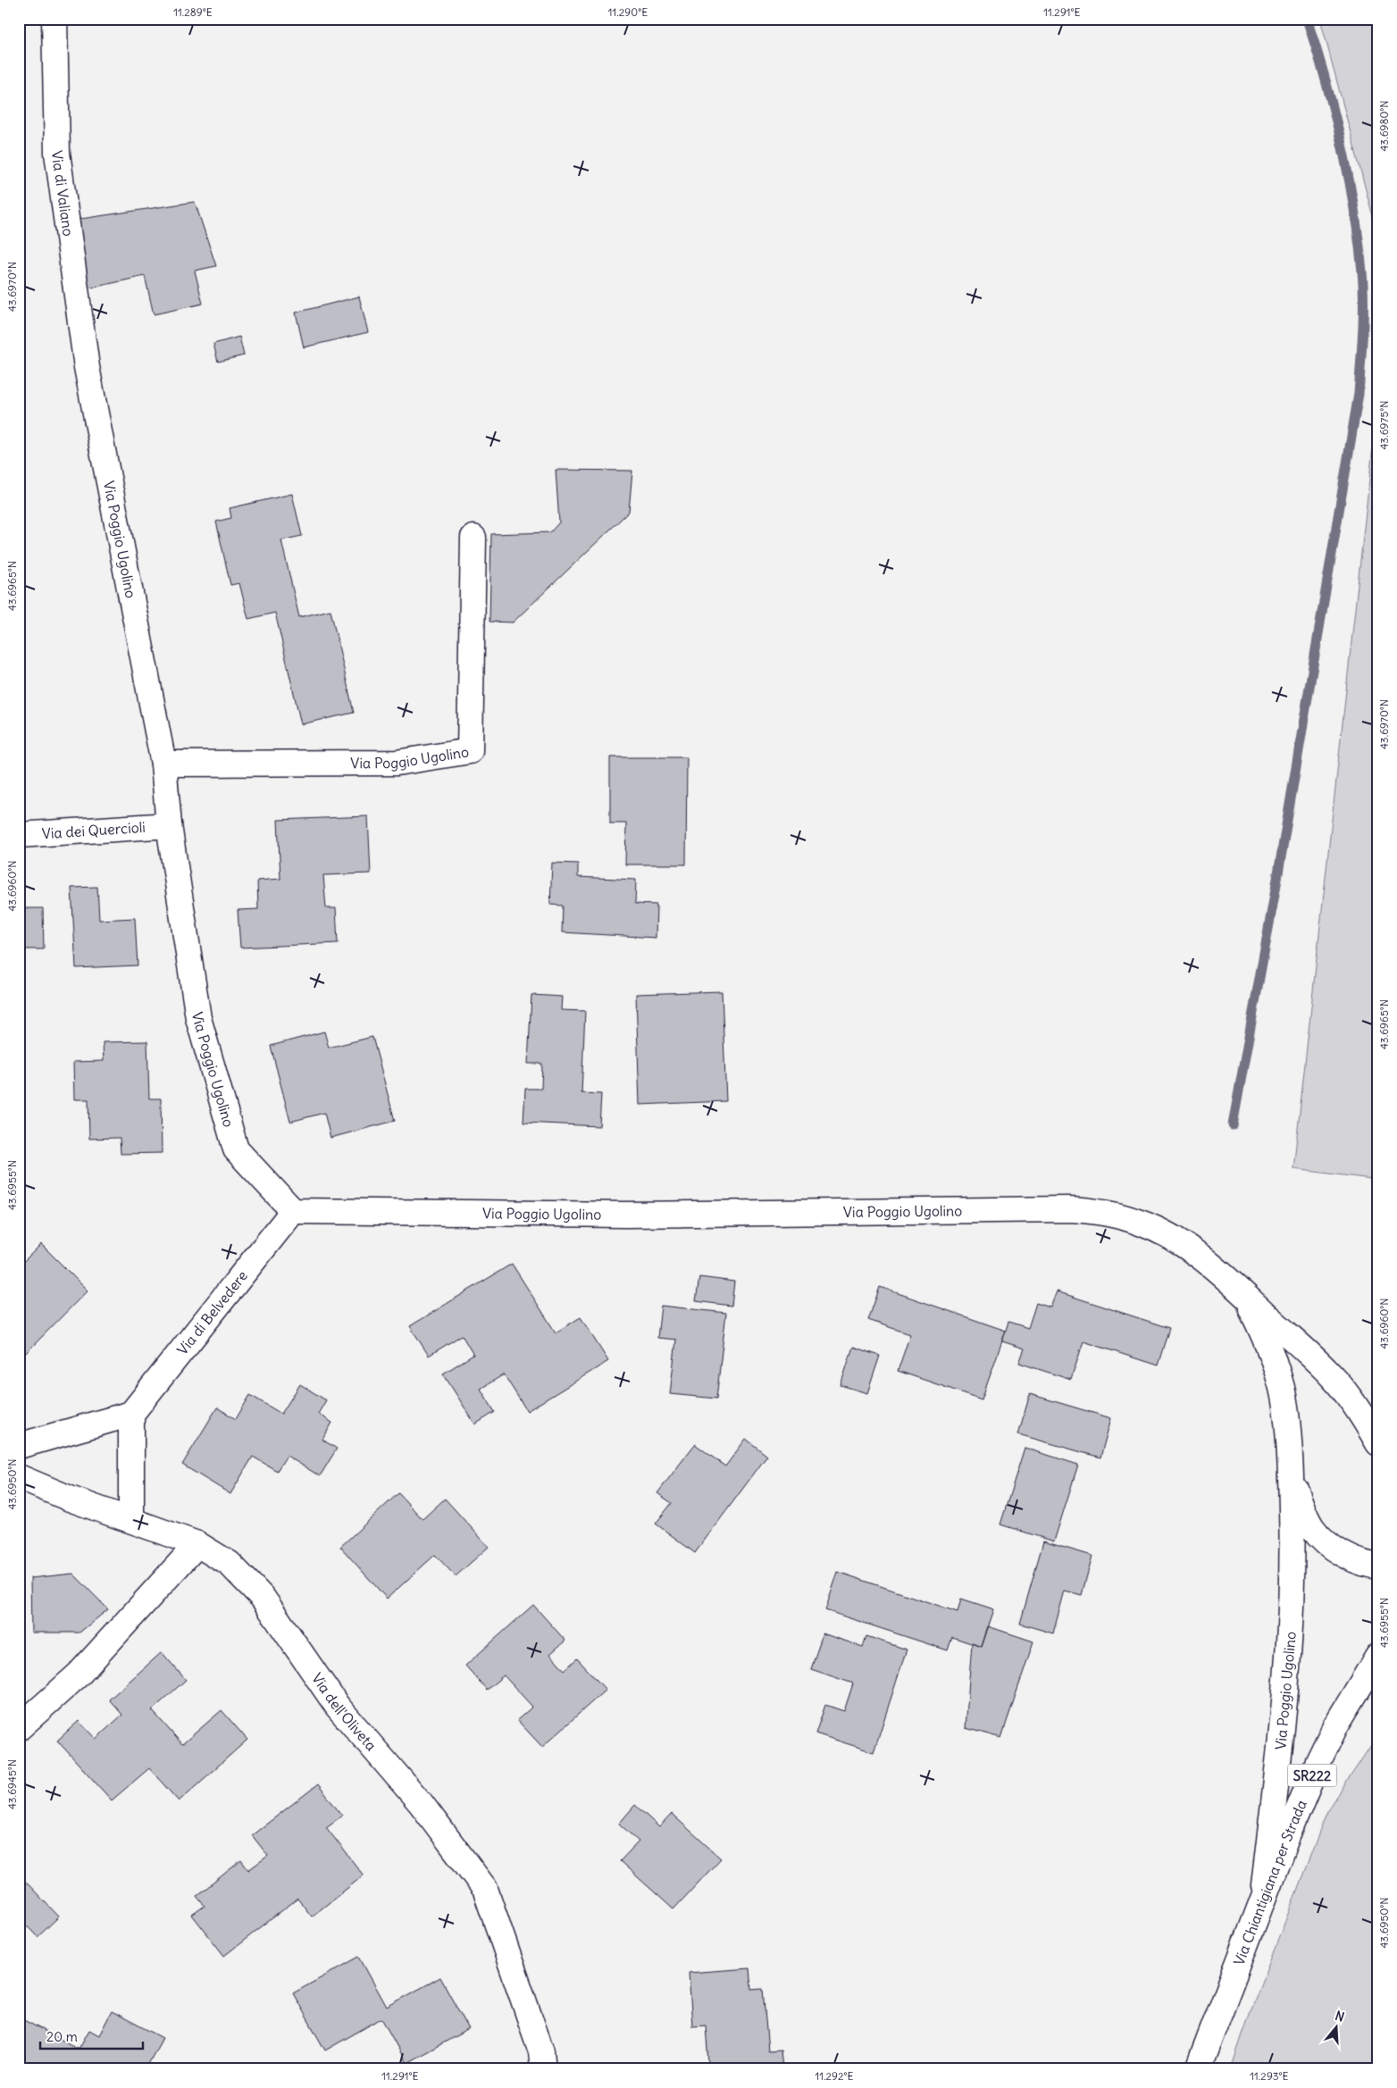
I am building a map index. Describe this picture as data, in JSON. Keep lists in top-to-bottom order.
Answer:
{
  "streets": {
    "street": [
      "Via di Valiano",
      "Via Poggio Ugolino",
      "Via dei Quercioli",
      "Via di Belvedere",
      "Via dell'Oliveta",
      "SR222",
      "Via Chiantigiana per Strada"
    ]
  },
  "crossings": [
    ["Via di Valiano", "Via Poggio Ugolino"],
    ["Via Poggio Ugolino", "Via dei Quercioli"],
    ["Via Poggio Ugolino", "Via di Belvedere"],
    ["Via Poggio Ugolino", "Via Chiantigiana per Strada"]
  ],
  "scale_bar": "20 m",
  "north": "top",
  "coordinates": [
    "11.289°E",
    "11.290°E",
    "11.291°E",
    "43.6980°N",
    "43.6970°N",
    "43.6975°N",
    "43.6965°N",
    "43.6960°N",
    "43.6955°N",
    "43.6950°N",
    "43.6945°N",
    "11.292°E",
    "11.293°E"
  ]
}
